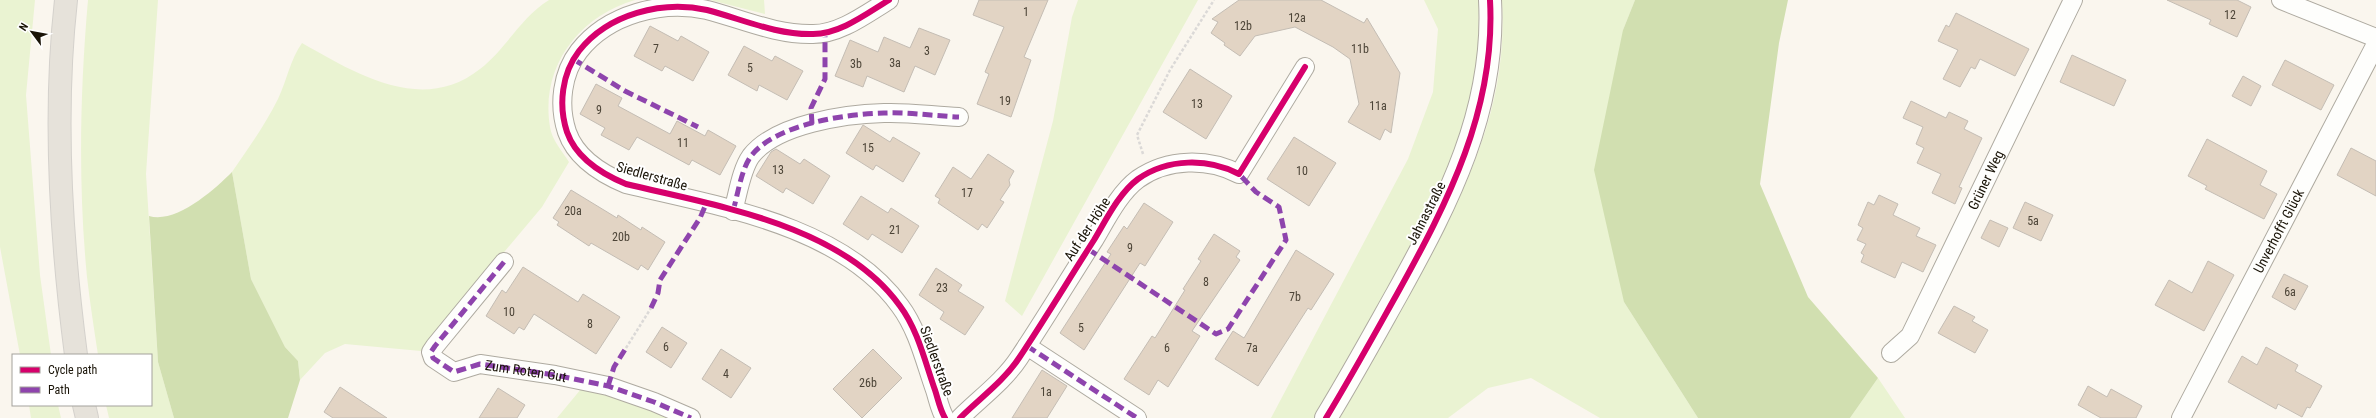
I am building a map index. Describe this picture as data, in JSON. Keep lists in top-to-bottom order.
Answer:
{
  "streets": {
    "street": [
      "Siedlerstraße",
      "Grüner Weg",
      "Jahnastraße",
      "Auf der Höhe",
      "Unverhofft Glück",
      "Zum Roten Gut"
    ]
  },
  "house_numbers": [
    "1",
    "12",
    "12a",
    "12b",
    "7",
    "11b",
    "3",
    "3a",
    "3b",
    "5",
    "19",
    "13",
    "11a",
    "9",
    "11",
    "15",
    "13",
    "10",
    "17",
    "20a",
    "5a",
    "21",
    "20b",
    "9",
    "8",
    "23",
    "6a",
    "7b",
    "10",
    "8",
    "5",
    "6",
    "6",
    "7a",
    "4",
    "26b",
    "1a"
  ],
  "legend": ["Cycle path", "Path"],
  "north": "top left"
}
